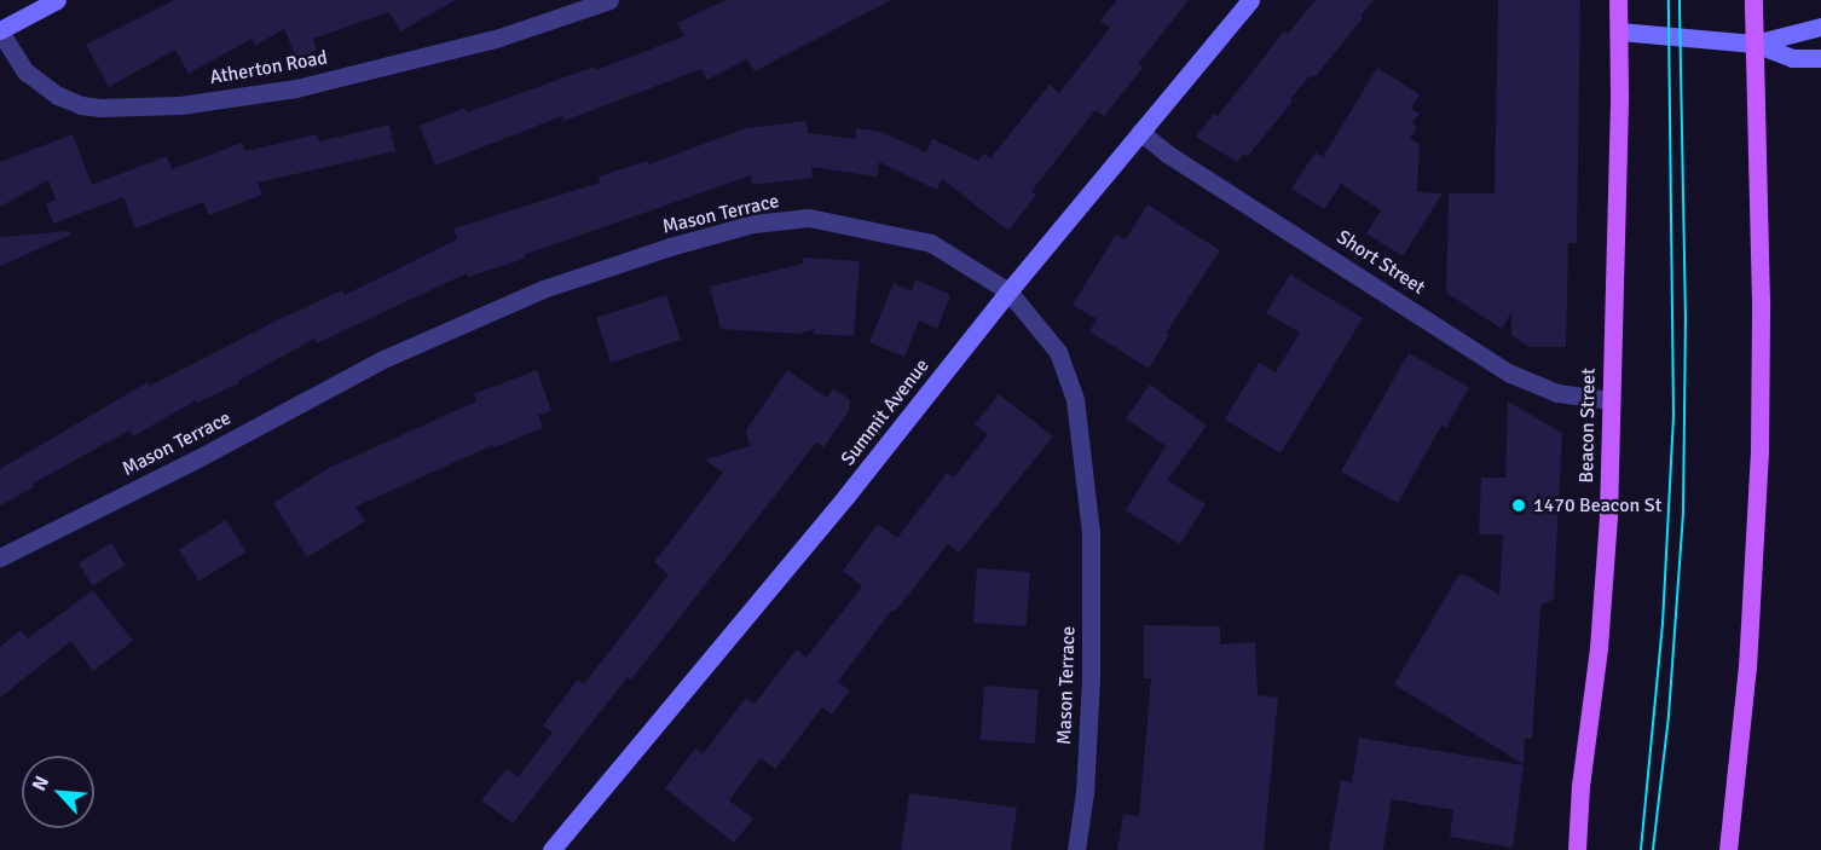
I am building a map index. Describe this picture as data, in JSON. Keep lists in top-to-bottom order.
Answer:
{
  "streets": {
    "main road": ["Beacon Street"],
    "street": [
      "Atherton Road",
      "Mason Terrace",
      "Short Street",
      "Summit Avenue"
    ]
  },
  "crossings": [
    ["Mason Terrace", "Summit Avenue"],
    ["Short Street", "Summit Avenue"],
    ["Short Street", "Beacon Street"]
  ],
  "places": ["1470 Beacon St"],
  "north": "top left"
}
